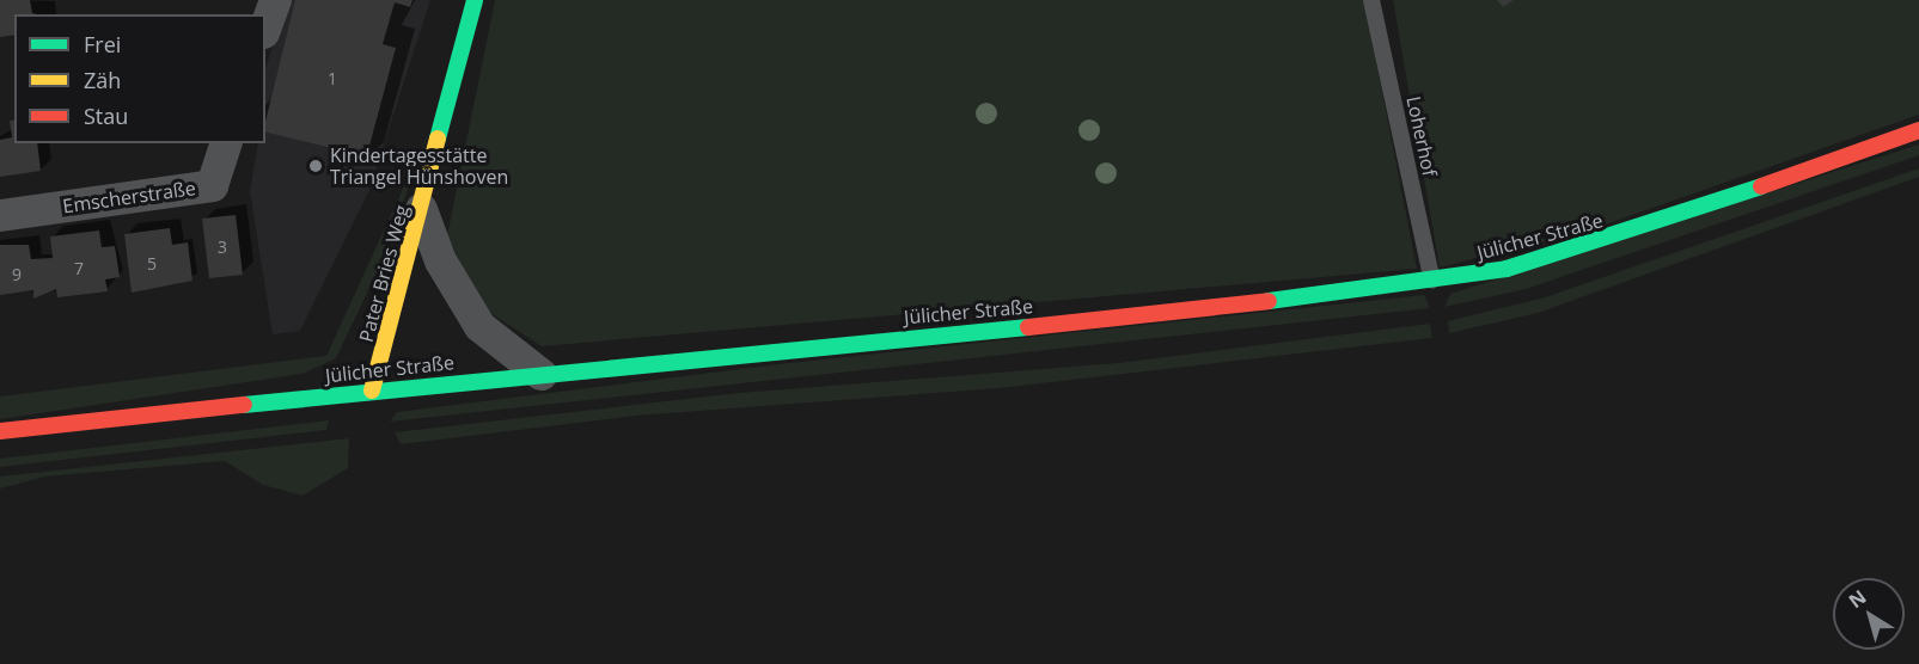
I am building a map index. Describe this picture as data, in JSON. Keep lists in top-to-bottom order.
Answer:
{
  "streets": {
    "street": ["Emscherstraße", "Jülicher Straße", "Pater Bries Weg"],
    "lane": ["Loherhof"]
  },
  "crossings": [
    ["Loherhof", "Jülicher Straße"],
    ["Jülicher Straße", "Pater Bries Weg"]
  ],
  "places": ["Kindertagesstätte Triangel Hünshoven"],
  "house_numbers": [
    "1",
    "3",
    "5",
    "7",
    "9"
  ],
  "legend": ["Frei", "Zäh", "Stau"],
  "north": "top left"
}
